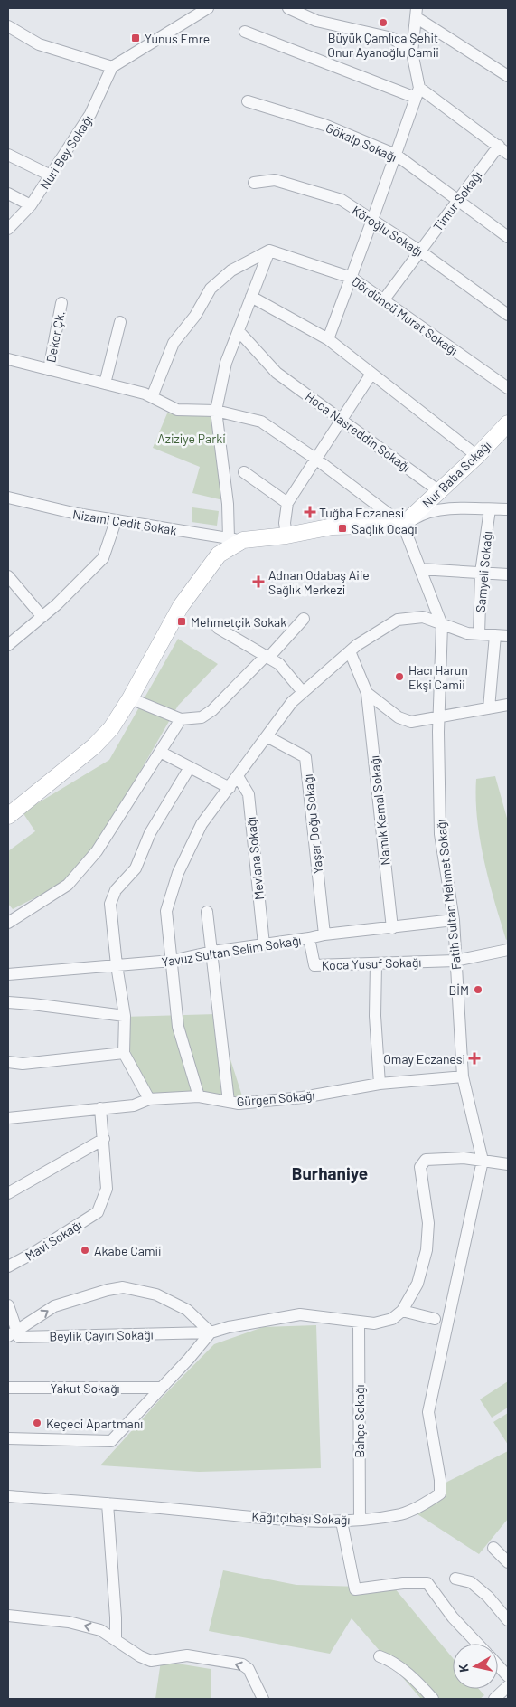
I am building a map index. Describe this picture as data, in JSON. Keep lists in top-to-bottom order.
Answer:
{
  "streets": {
    "main road": ["Nur Baba Sokağı"],
    "street": [
      "Gökalp Sokağı",
      "Nuri Bey Sokağı",
      "Timur Sokağı",
      "Köroğlu Sokağı",
      "Dördüncü Murat Sokağı",
      "Dekor Çk.",
      "Hoca Nasreddin Sokağı",
      "Nizami Cedit Sokak",
      "Samyeli Sokağı",
      "Namık Kemal Sokağı",
      "Yaşar Doğu Sokağı",
      "Mevlana Sokağı",
      "Fatih Sultan Mehmet Sokağı",
      "Yavuz Sultan Selim Sokağı",
      "Koca Yusuf Sokağı",
      "Gürgen Sokağı",
      "Mavi Sokağı",
      "Beylik Çayırı Sokağı",
      "Yakut Sokağı",
      "Bahçe Sokağı",
      "Kağıtçıbaşı Sokağı"
    ]
  },
  "crossings": [
    ["Gökalp Sokağı", "Timur Sokağı"],
    ["Timur Sokağı", "Köroğlu Sokağı"],
    ["Timur Sokağı", "Dördüncü Murat Sokağı"],
    ["Hoca Nasreddin Sokağı", "Nur Baba Sokağı"],
    ["Nur Baba Sokağı", "Fatih Sultan Mehmet Sokağı"],
    ["Namık Kemal Sokağı", "Yavuz Sultan Selim Sokağı"],
    ["Yaşar Doğu Sokağı", "Yavuz Sultan Selim Sokağı"],
    ["Mevlana Sokağı", "Yavuz Sultan Selim Sokağı"],
    ["Fatih Sultan Mehmet Sokağı", "Yavuz Sultan Selim Sokağı"],
    ["Fatih Sultan Mehmet Sokağı", "Koca Yusuf Sokağı"],
    ["Fatih Sultan Mehmet Sokağı", "Gürgen Sokağı"],
    ["Fatih Sultan Mehmet Sokağı", "Kağıtçıbaşı Sokağı"],
    ["Yavuz Sultan Selim Sokağı", "Koca Yusuf Sokağı"],
    ["Bahçe Sokağı", "Kağıtçıbaşı Sokağı"]
  ],
  "districts": ["Burhaniye"],
  "parks": ["Aziziye Parki"],
  "places": {
    "other": [
      "Büyük Çamlıca Şehit Onur Ayanoğlu Camii",
      "Hacı Harun Ekşi Camii",
      "BİM",
      "Akabe Camii",
      "Keçeci Apartmanı"
    ],
    "transit": ["Yunus Emre", "Sağlık Ocağı", "Mehmetçik Sokak"],
    "health": ["Tuğba Eczanesi", "Adnan Odabaş Aile Sağlık Merkezi", "Omay Eczanesi"]
  },
  "north": "left"
}
